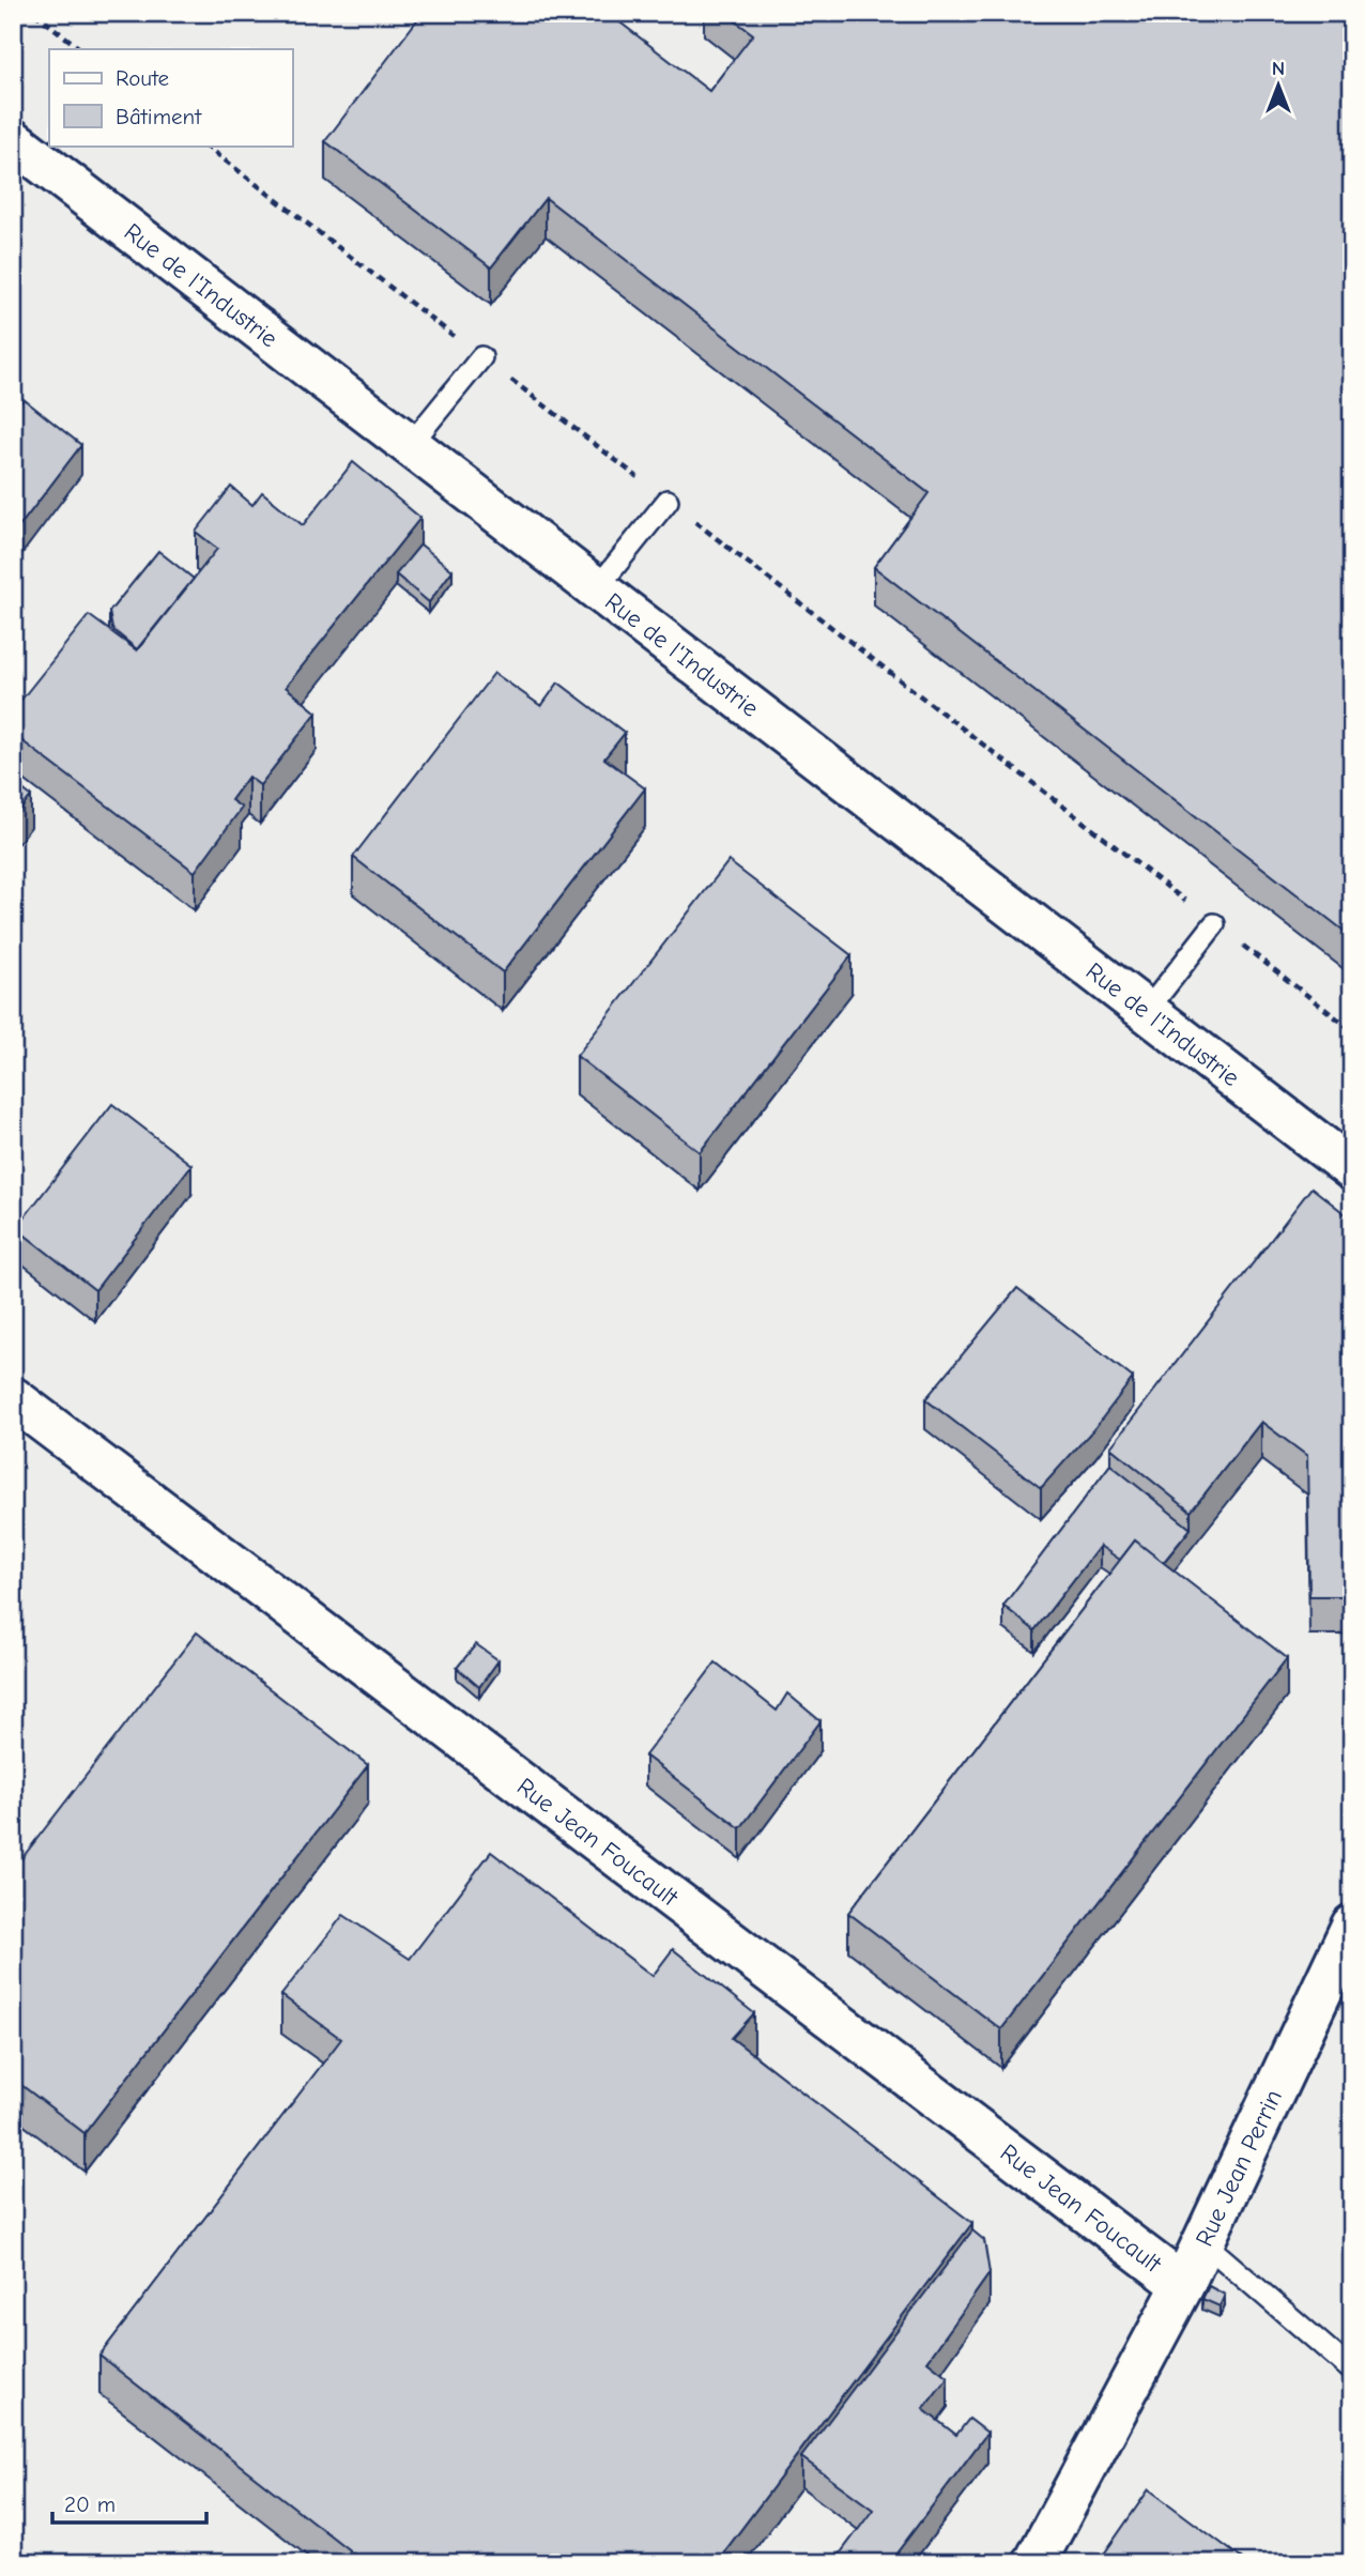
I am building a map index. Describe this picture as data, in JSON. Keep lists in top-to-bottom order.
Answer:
{
  "streets": {
    "street": ["Rue de l'Industrie", "Rue Jean Foucault", "Rue Jean Perrin"]
  },
  "crossings": [
    ["Rue Jean Foucault", "Rue Jean Perrin"]
  ],
  "legend": ["Route", "Bâtiment"],
  "scale_bar": "20 m",
  "north": "top"
}
